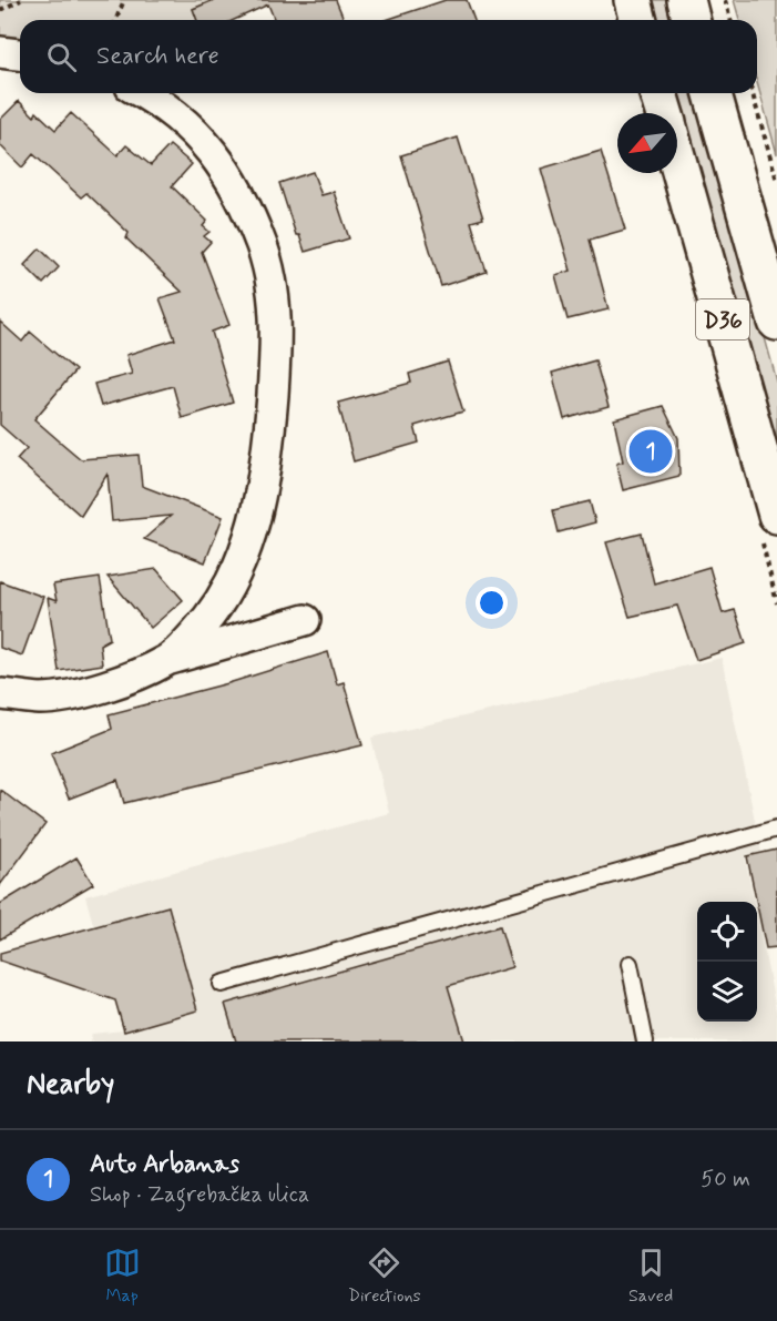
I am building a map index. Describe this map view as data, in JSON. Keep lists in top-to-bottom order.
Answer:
{
  "streets": {
    "main road": ["D36"]
  },
  "north": "bottom left",
  "page": {
    "search": "Search here",
    "pins": "1",
    "heading": "Nearby",
    "list": [
      {
        "mark": "1",
        "name": "Auto Arbanas",
        "note": "Shop · Zagrebačka ulica",
        "value": "50 m"
      }
    ],
    "nav": ["Map", "Directions", "Saved"]
  }
}
